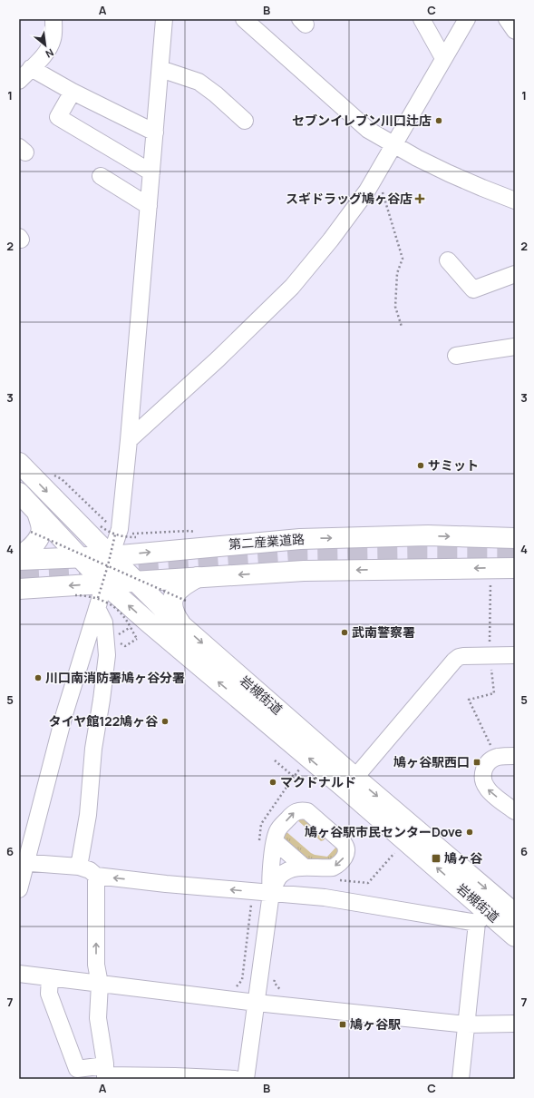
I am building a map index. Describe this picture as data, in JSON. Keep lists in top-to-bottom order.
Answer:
{
  "streets": {
    "main road": ["第二産業道路", "岩槻街道"]
  },
  "crossings": [
    ["第二産業道路", "岩槻街道"]
  ],
  "places": {
    "other": [
      "セブンイレブン川口辻店",
      "サミット",
      "武南警察署",
      "川口南消防署鳩ヶ谷分署",
      "タイヤ館122鳩ヶ谷",
      "マクドナルド",
      "鳩ヶ谷駅市民センターDove"
    ],
    "health": ["スギドラッグ鳩ヶ谷店"],
    "transit": ["鳩ヶ谷駅西口", "鳩ヶ谷", "鳩ヶ谷駅"]
  },
  "north": "bottom right",
  "grid": {
    "columns": ["A", "B", "C"],
    "rows": [
      "1",
      "2",
      "3",
      "4",
      "5",
      "6",
      "7"
    ]
  }
}
